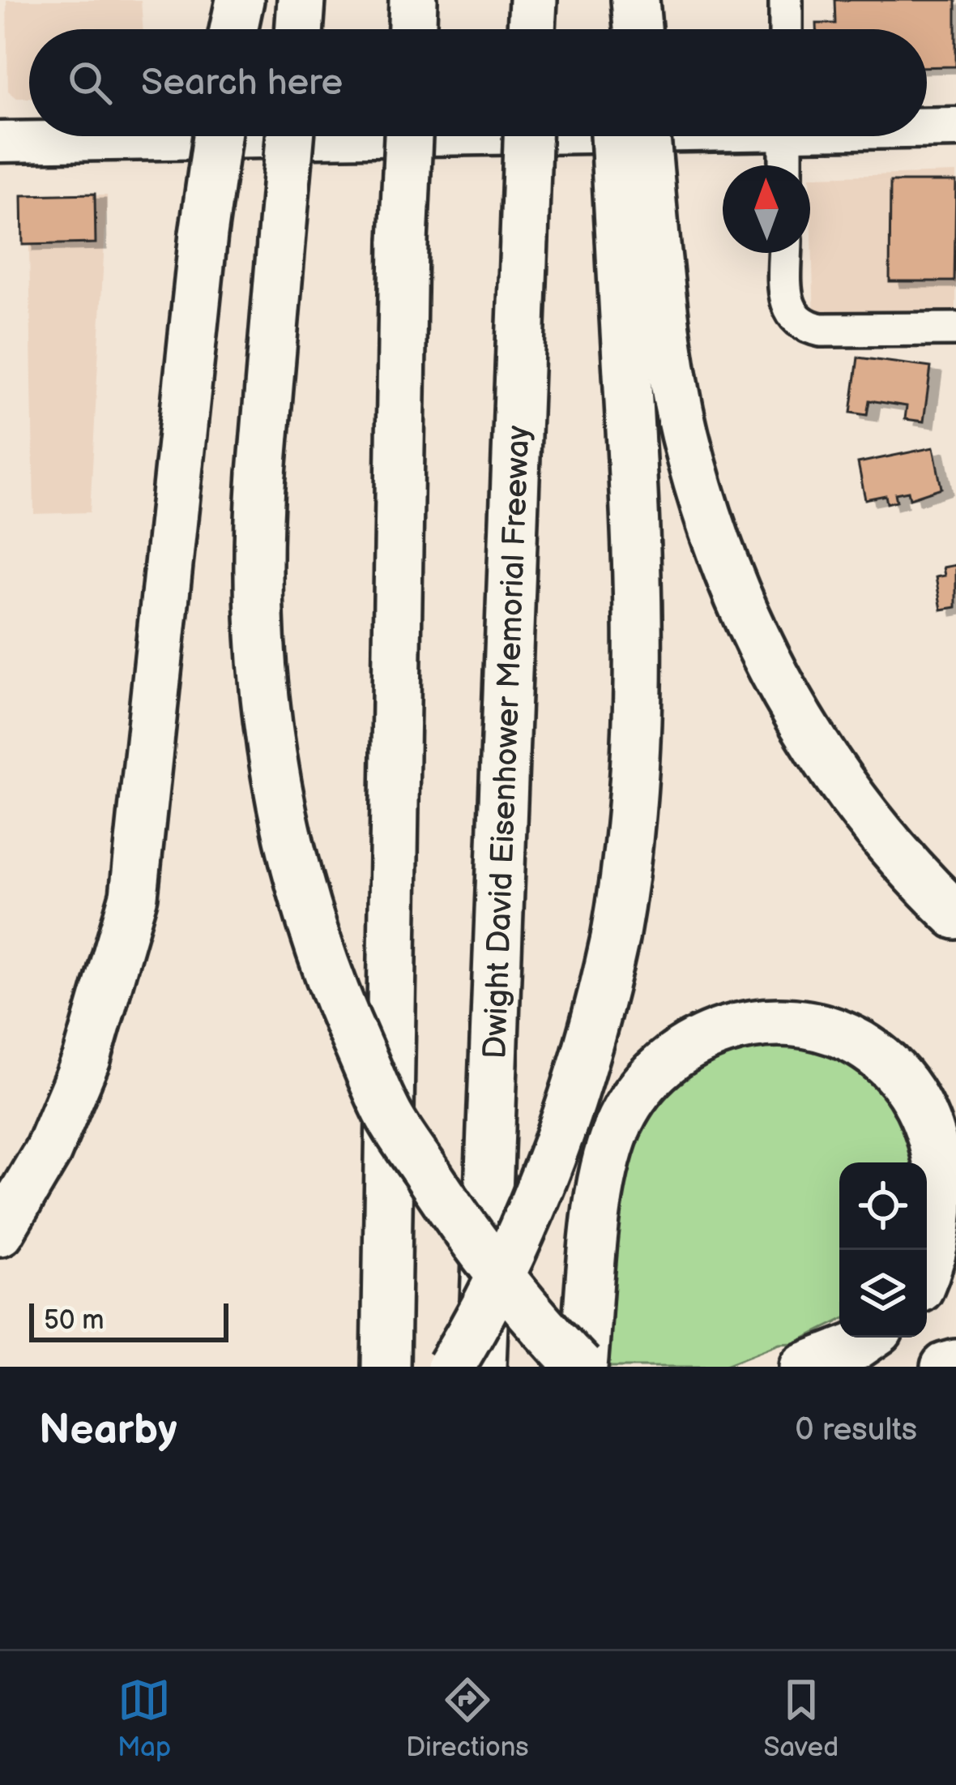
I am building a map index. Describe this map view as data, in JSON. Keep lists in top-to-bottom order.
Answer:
{
  "streets": {
    "highway": ["Dwight David Eisenhower Memorial Freeway"]
  },
  "scale_bar": "50 m",
  "north": "top",
  "page": {
    "search": "Search here",
    "scale": "50 m",
    "heading": ["Nearby", "0 results"],
    "nav": ["Map", "Directions", "Saved"]
  }
}
